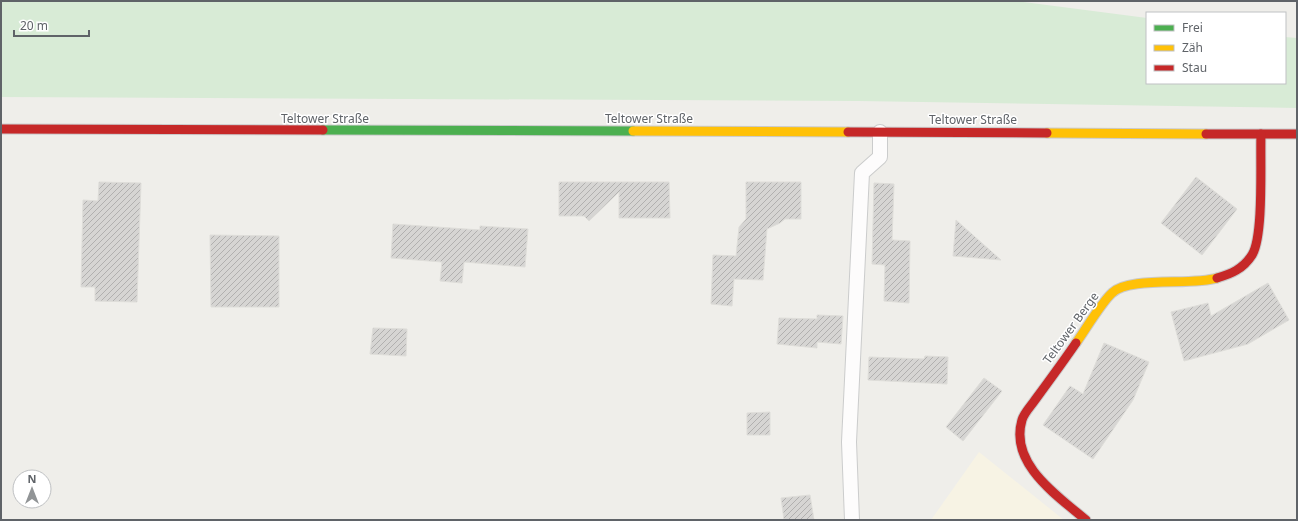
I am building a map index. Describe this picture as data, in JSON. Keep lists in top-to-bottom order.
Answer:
{
  "streets": {
    "street": ["Teltower Straße", "Teltower Berge"]
  },
  "crossings": [
    ["Teltower Straße", "Teltower Berge"]
  ],
  "legend": ["Frei", "Zäh", "Stau"],
  "scale_bar": "20 m",
  "north": "top"
}
